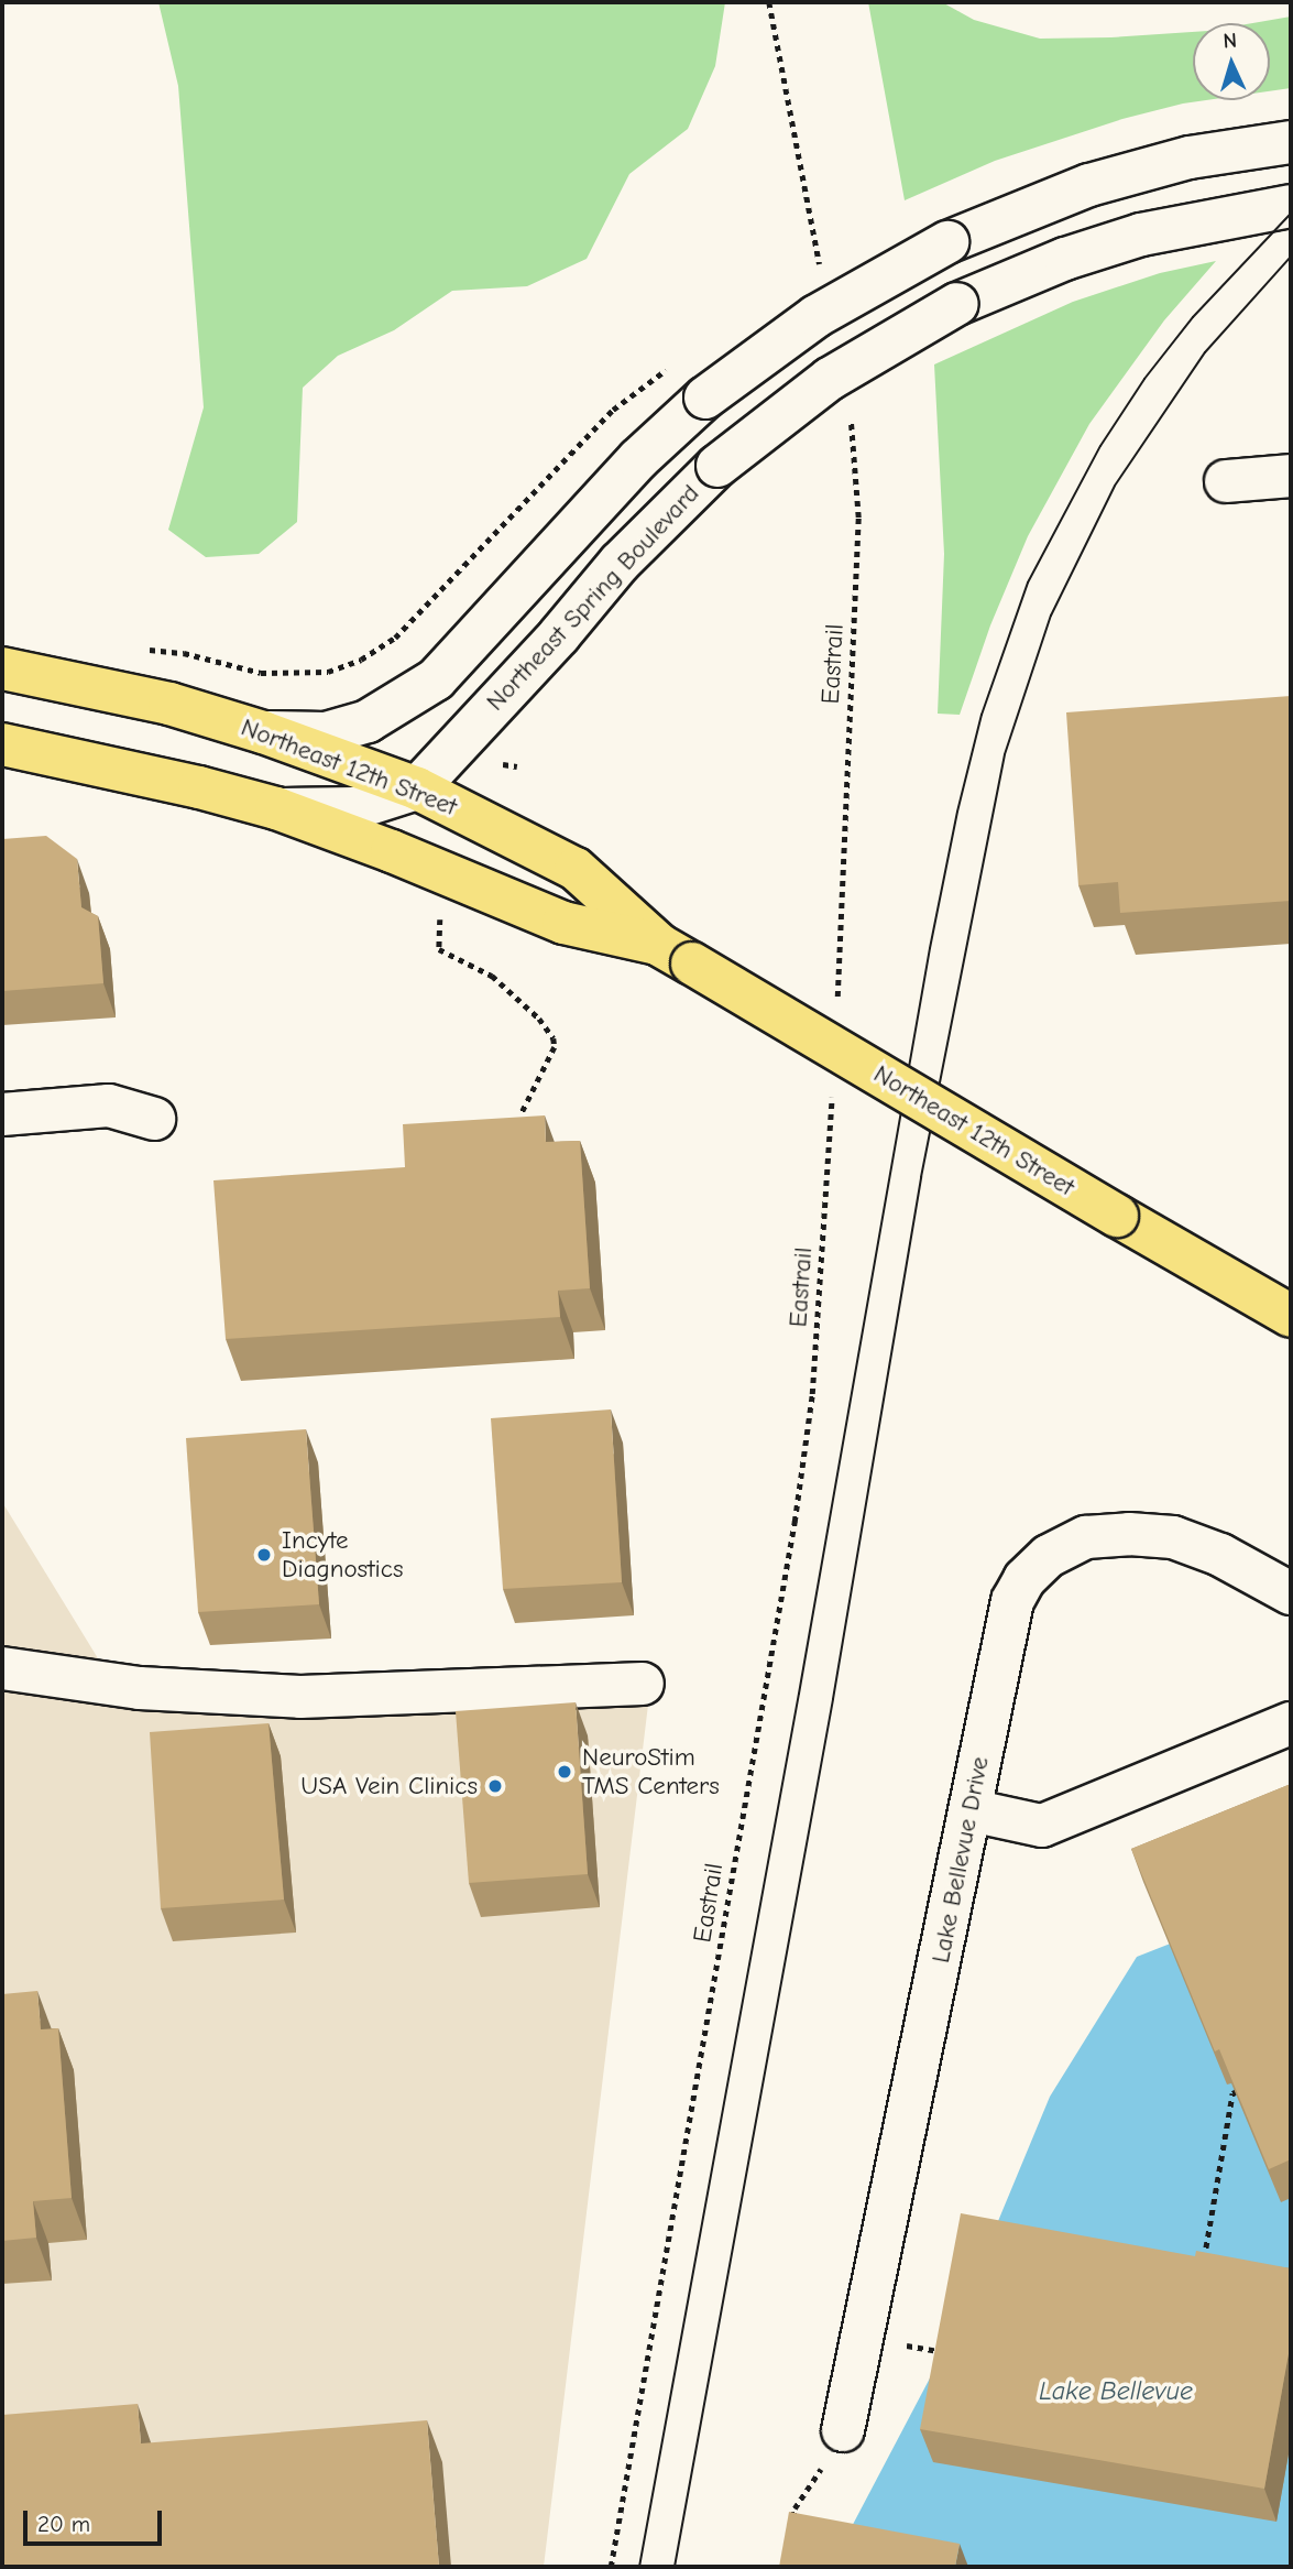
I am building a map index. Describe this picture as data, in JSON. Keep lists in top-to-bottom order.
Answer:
{
  "streets": {
    "main road": ["Northeast 12th Street"],
    "street": ["Northeast Spring Boulevard", "Lake Bellevue Drive"],
    "path": ["Eastrail"]
  },
  "crossings": [
    ["Northeast Spring Boulevard", "Northeast 12th Street"]
  ],
  "water": ["Lake Bellevue"],
  "places": ["Incyte Diagnostics", "NeuroStim TMS Centers", "USA Vein Clinics"],
  "scale_bar": "20 m",
  "north": "top"
}
